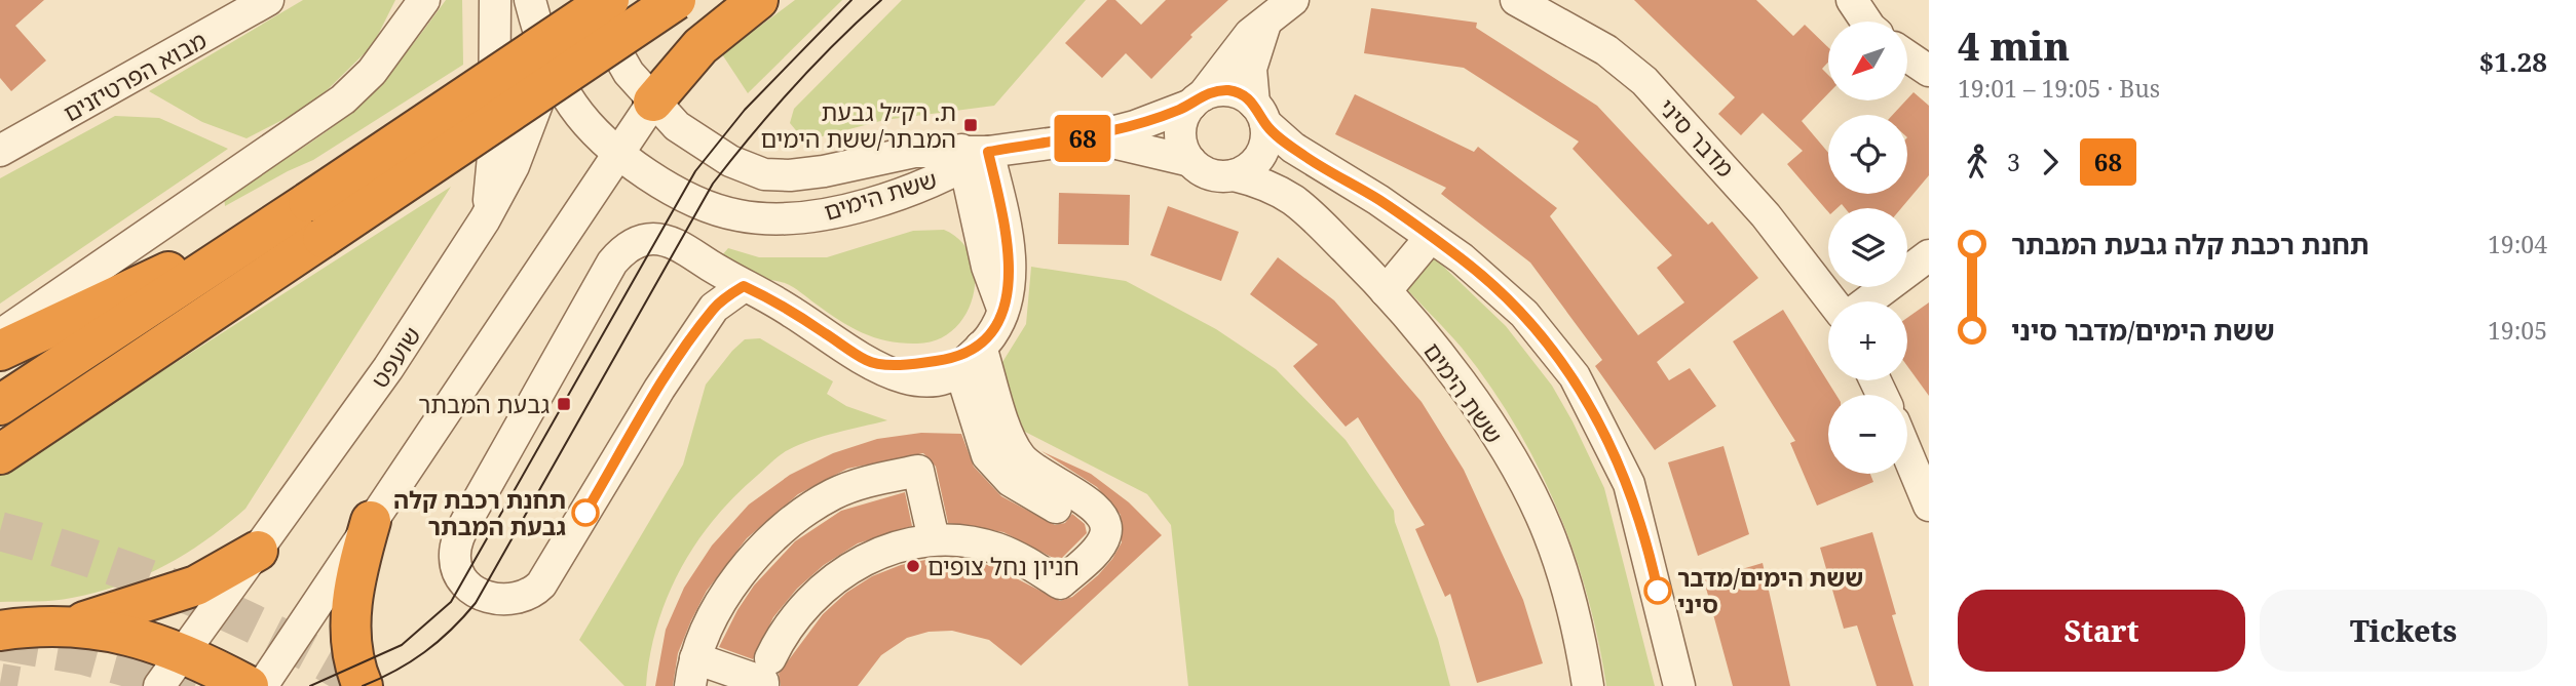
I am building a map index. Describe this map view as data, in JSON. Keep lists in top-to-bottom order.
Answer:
{
  "streets": {
    "street": [
      "מבוא הפרטיזנים",
      "מדבר סיני",
      "ששת הימים",
      "שועפט"
    ]
  },
  "crossings": [
    ["ששת הימים", "שועפט"]
  ],
  "places": {
    "transit": ["ת. רק״ל גבעת המבתר/ששת הימים", "גבעת המבתר"],
    "other": ["תחנת רכבת קלה גבעת המבתר", "חניון נחל צופים", "ששת הימים/מדבר סיני"]
  },
  "lines": ["bus line 68"],
  "north": "bottom left",
  "page": {
    "on_map": "68",
    "heading": ["4 min", "19:01 – 19:05 · Bus", "$1.28"],
    "map_buttons": ["+", "−"],
    "legs": ["3", "68"],
    "list": [
      {
        "name": "תחנת רכבת קלה גבעת המבתר",
        "value": "19:04"
      },
      {
        "name": "ששת הימים/מדבר סיני",
        "value": "19:05"
      }
    ],
    "buttons": ["Start", "Tickets"]
  }
}
